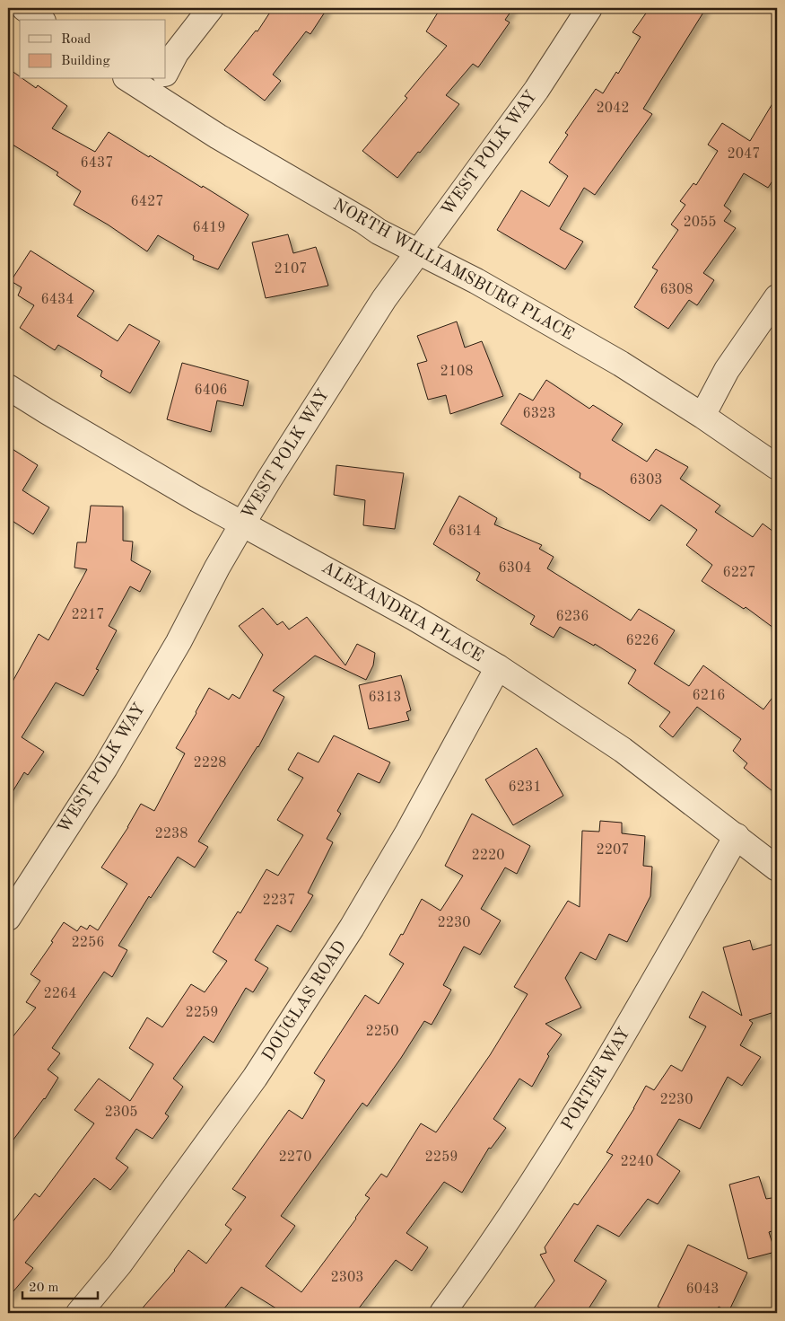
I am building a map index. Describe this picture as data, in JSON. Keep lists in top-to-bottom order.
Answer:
{
  "streets": {
    "street": [
      "WEST POLK WAY",
      "NORTH WILLIAMSBURG PLACE",
      "ALEXANDRIA PLACE",
      "DOUGLAS ROAD",
      "PORTER WAY"
    ]
  },
  "crossings": [
    ["WEST POLK WAY", "NORTH WILLIAMSBURG PLACE"],
    ["WEST POLK WAY", "ALEXANDRIA PLACE"],
    ["ALEXANDRIA PLACE", "DOUGLAS ROAD"],
    ["ALEXANDRIA PLACE", "PORTER WAY"]
  ],
  "house_numbers": [
    "2042",
    "2047",
    "6437",
    "6427",
    "2055",
    "6419",
    "2107",
    "6308",
    "6434",
    "2108",
    "6406",
    "6323",
    "6303",
    "6314",
    "6304",
    "6227",
    "2217",
    "6236",
    "6226",
    "6216",
    "6313",
    "2228",
    "6231",
    "2238",
    "2207",
    "2220",
    "2237",
    "2230",
    "2256",
    "2264",
    "2259",
    "2250",
    "2230",
    "2305",
    "2270",
    "2259",
    "2240",
    "2303",
    "6043"
  ],
  "legend": ["Road", "Building"],
  "scale_bar": "20 m"
}
